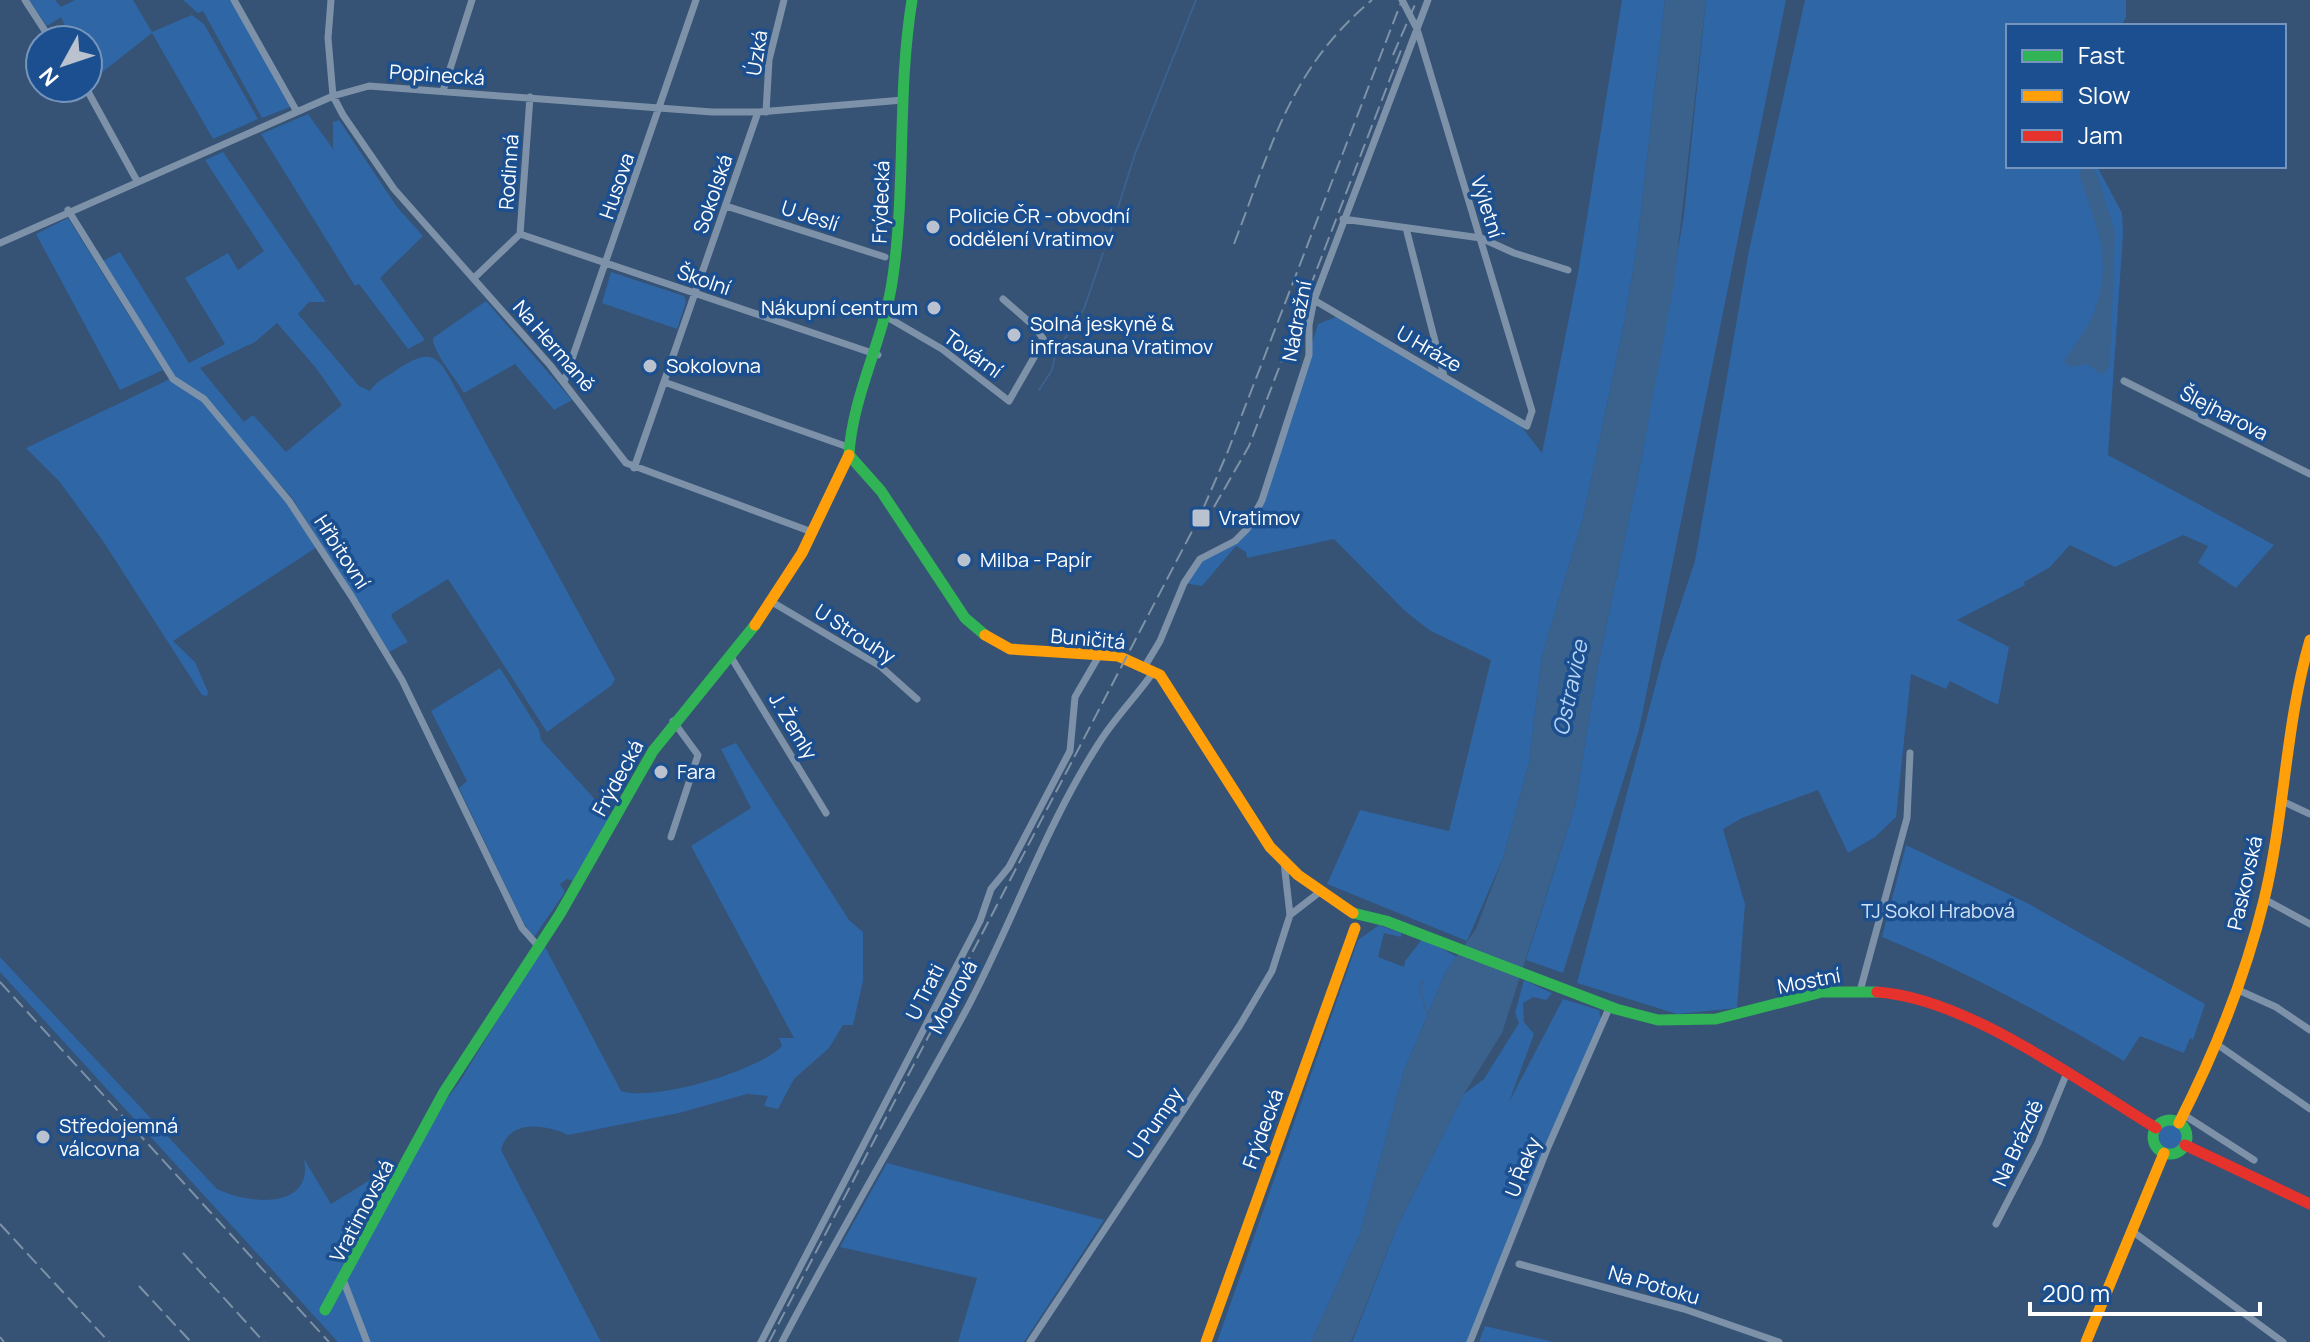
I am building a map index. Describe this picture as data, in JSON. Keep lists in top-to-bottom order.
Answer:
{
  "streets": {
    "main road": [
      "Frýdecká",
      "Buničitá",
      "Paskovská",
      "Mostní",
      "Vratimovská"
    ],
    "street": [
      "Úzká",
      "Popinecká",
      "Rodinná",
      "Husova",
      "Sokolská",
      "Výletní",
      "U Jeslí",
      "Školní",
      "Nádražní",
      "Na Hermaně",
      "U Hráze",
      "Tovární",
      "Šlejharova",
      "Hřbitovní",
      "U Strouhy",
      "J. Žemly",
      "U Trati",
      "Mourová",
      "U Pumpy",
      "Na Brázdě",
      "U Řeky",
      "Na Potoku"
    ]
  },
  "crossings": [
    ["Úzká", "Popinecká"],
    ["Úzká", "Sokolská"],
    ["Popinecká", "Rodinná"],
    ["Popinecká", "Husova"],
    ["Popinecká", "Sokolská"],
    ["Popinecká", "Frýdecká"],
    ["Popinecká", "Na Hermaně"],
    ["Popinecká", "Hřbitovní"],
    ["Rodinná", "Školní"],
    ["Rodinná", "Na Hermaně"],
    ["Husova", "Školní"],
    ["Husova", "Na Hermaně"],
    ["Sokolská", "U Jeslí"],
    ["Sokolská", "Školní"],
    ["Sokolská", "Na Hermaně"],
    ["Frýdecká", "Školní"],
    ["Frýdecká", "Na Hermaně"],
    ["Frýdecká", "Tovární"],
    ["Frýdecká", "Hřbitovní"],
    ["Frýdecká", "U Strouhy"],
    ["Frýdecká", "Buničitá"],
    ["Frýdecká", "J. Žemly"],
    ["Frýdecká", "Mostní"],
    ["Frýdecká", "Vratimovská"],
    ["Výletní", "Nádražní"],
    ["Výletní", "U Hráze"],
    ["Nádražní", "U Hráze"],
    ["Nádražní", "Buničitá"],
    ["Nádražní", "Mourová"],
    ["Buničitá", "U Trati"],
    ["Buničitá", "Mourová"],
    ["Paskovská", "Mostní"],
    ["Mostní", "Na Brázdě"],
    ["Mostní", "U Řeky"]
  ],
  "water": ["Ostravice"],
  "parks": ["TJ Sokol Hrabová"],
  "places": {
    "other": [
      "Policie ČR - obvodní oddělení Vratimov",
      "Nákupní centrum",
      "Solná jeskyně & infrasauna Vratimov",
      "Sokolovna",
      "Milba - Papír",
      "Fara",
      "Středojemná válcovna"
    ],
    "transit": ["Vratimov"]
  },
  "legend": ["Fast", "Slow", "Jam"],
  "scale_bar": "200 m",
  "north": "bottom left"
}
